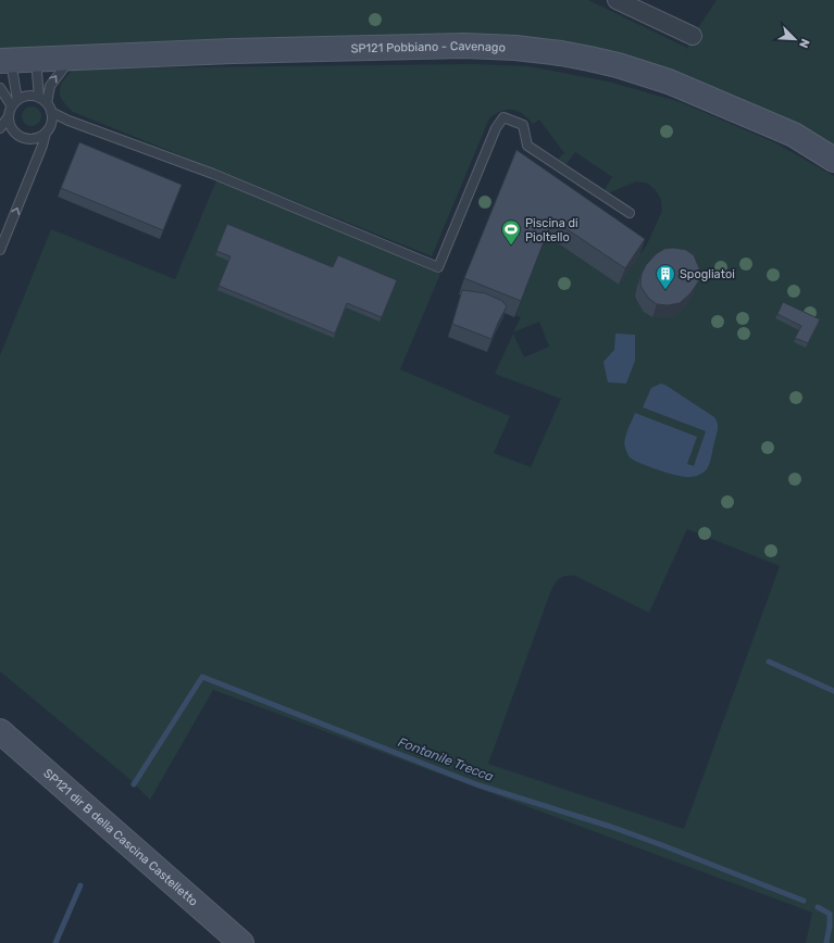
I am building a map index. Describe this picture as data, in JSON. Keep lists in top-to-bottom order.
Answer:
{
  "streets": {
    "street": ["SP121 Pobbiano - Cavenago", "SP121 dir B della Cascina Castelletto"]
  },
  "water": ["Fontanile Trecca"],
  "places": {
    "sports": ["Piscina di Pioltello"],
    "building": ["Spogliatoi"]
  },
  "north": "bottom right"
}
